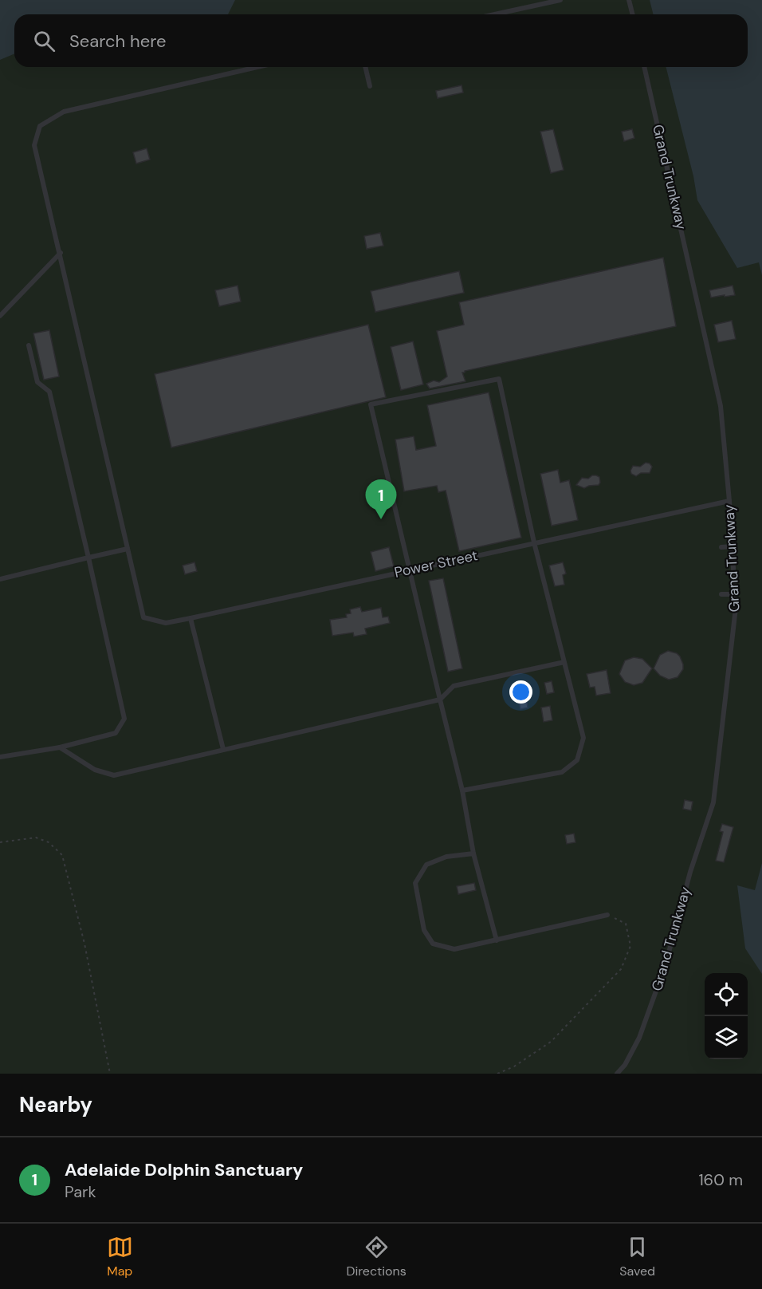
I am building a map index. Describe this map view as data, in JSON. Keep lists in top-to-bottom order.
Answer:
{
  "streets": {
    "lane": ["Grand Trunkway", "Power Street"]
  },
  "crossings": [
    ["Grand Trunkway", "Power Street"]
  ],
  "page": {
    "search": "Search here",
    "pins": "1",
    "heading": "Nearby",
    "list": [
      {
        "mark": "1",
        "name": "Adelaide Dolphin Sanctuary",
        "note": "Park",
        "value": "160 m"
      }
    ],
    "nav": ["Map", "Directions", "Saved"]
  }
}
